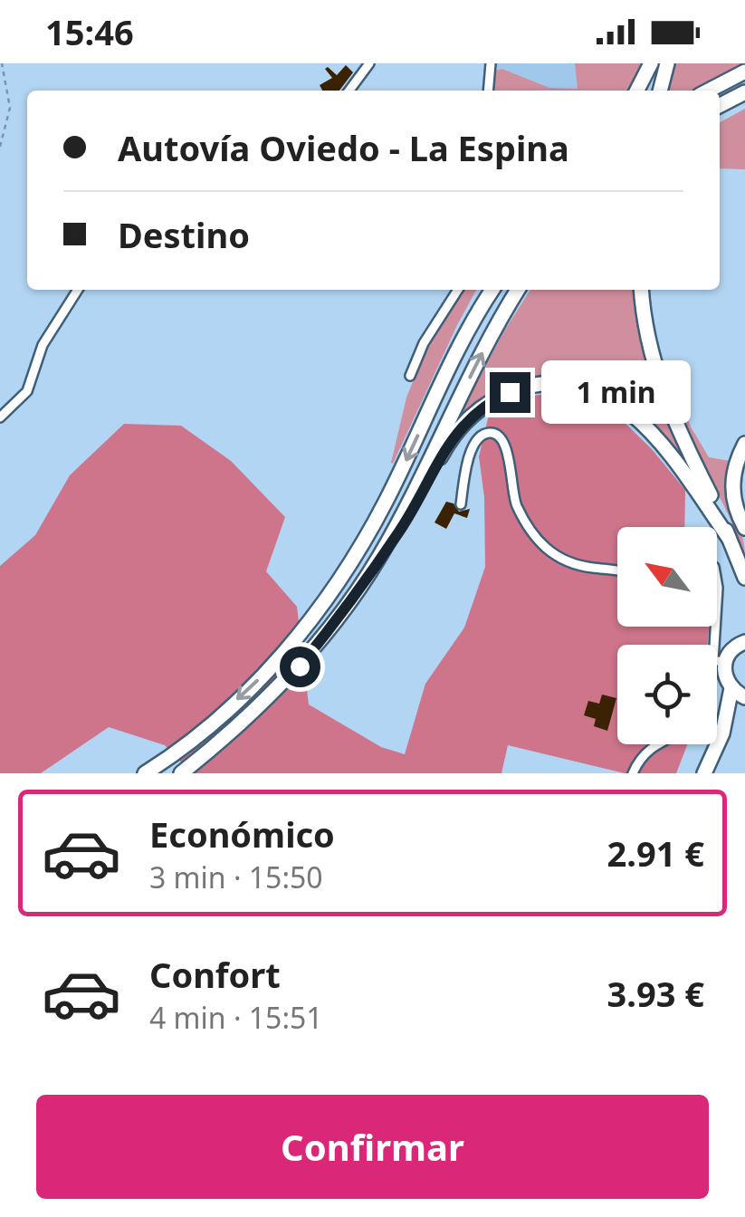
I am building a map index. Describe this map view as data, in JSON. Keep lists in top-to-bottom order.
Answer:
{
  "north": "top left",
  "page": {
    "status": "15:46",
    "banner": ["Autovía Oviedo - La Espina", "Destino"],
    "bubble": "1 min",
    "list": [
      {
        "name": "Económico",
        "note": "3 min · 15:50",
        "value": "2.91 €"
      },
      {
        "name": "Confort",
        "note": "4 min · 15:51",
        "value": "3.93 €"
      }
    ],
    "buttons": "Confirmar"
  }
}
